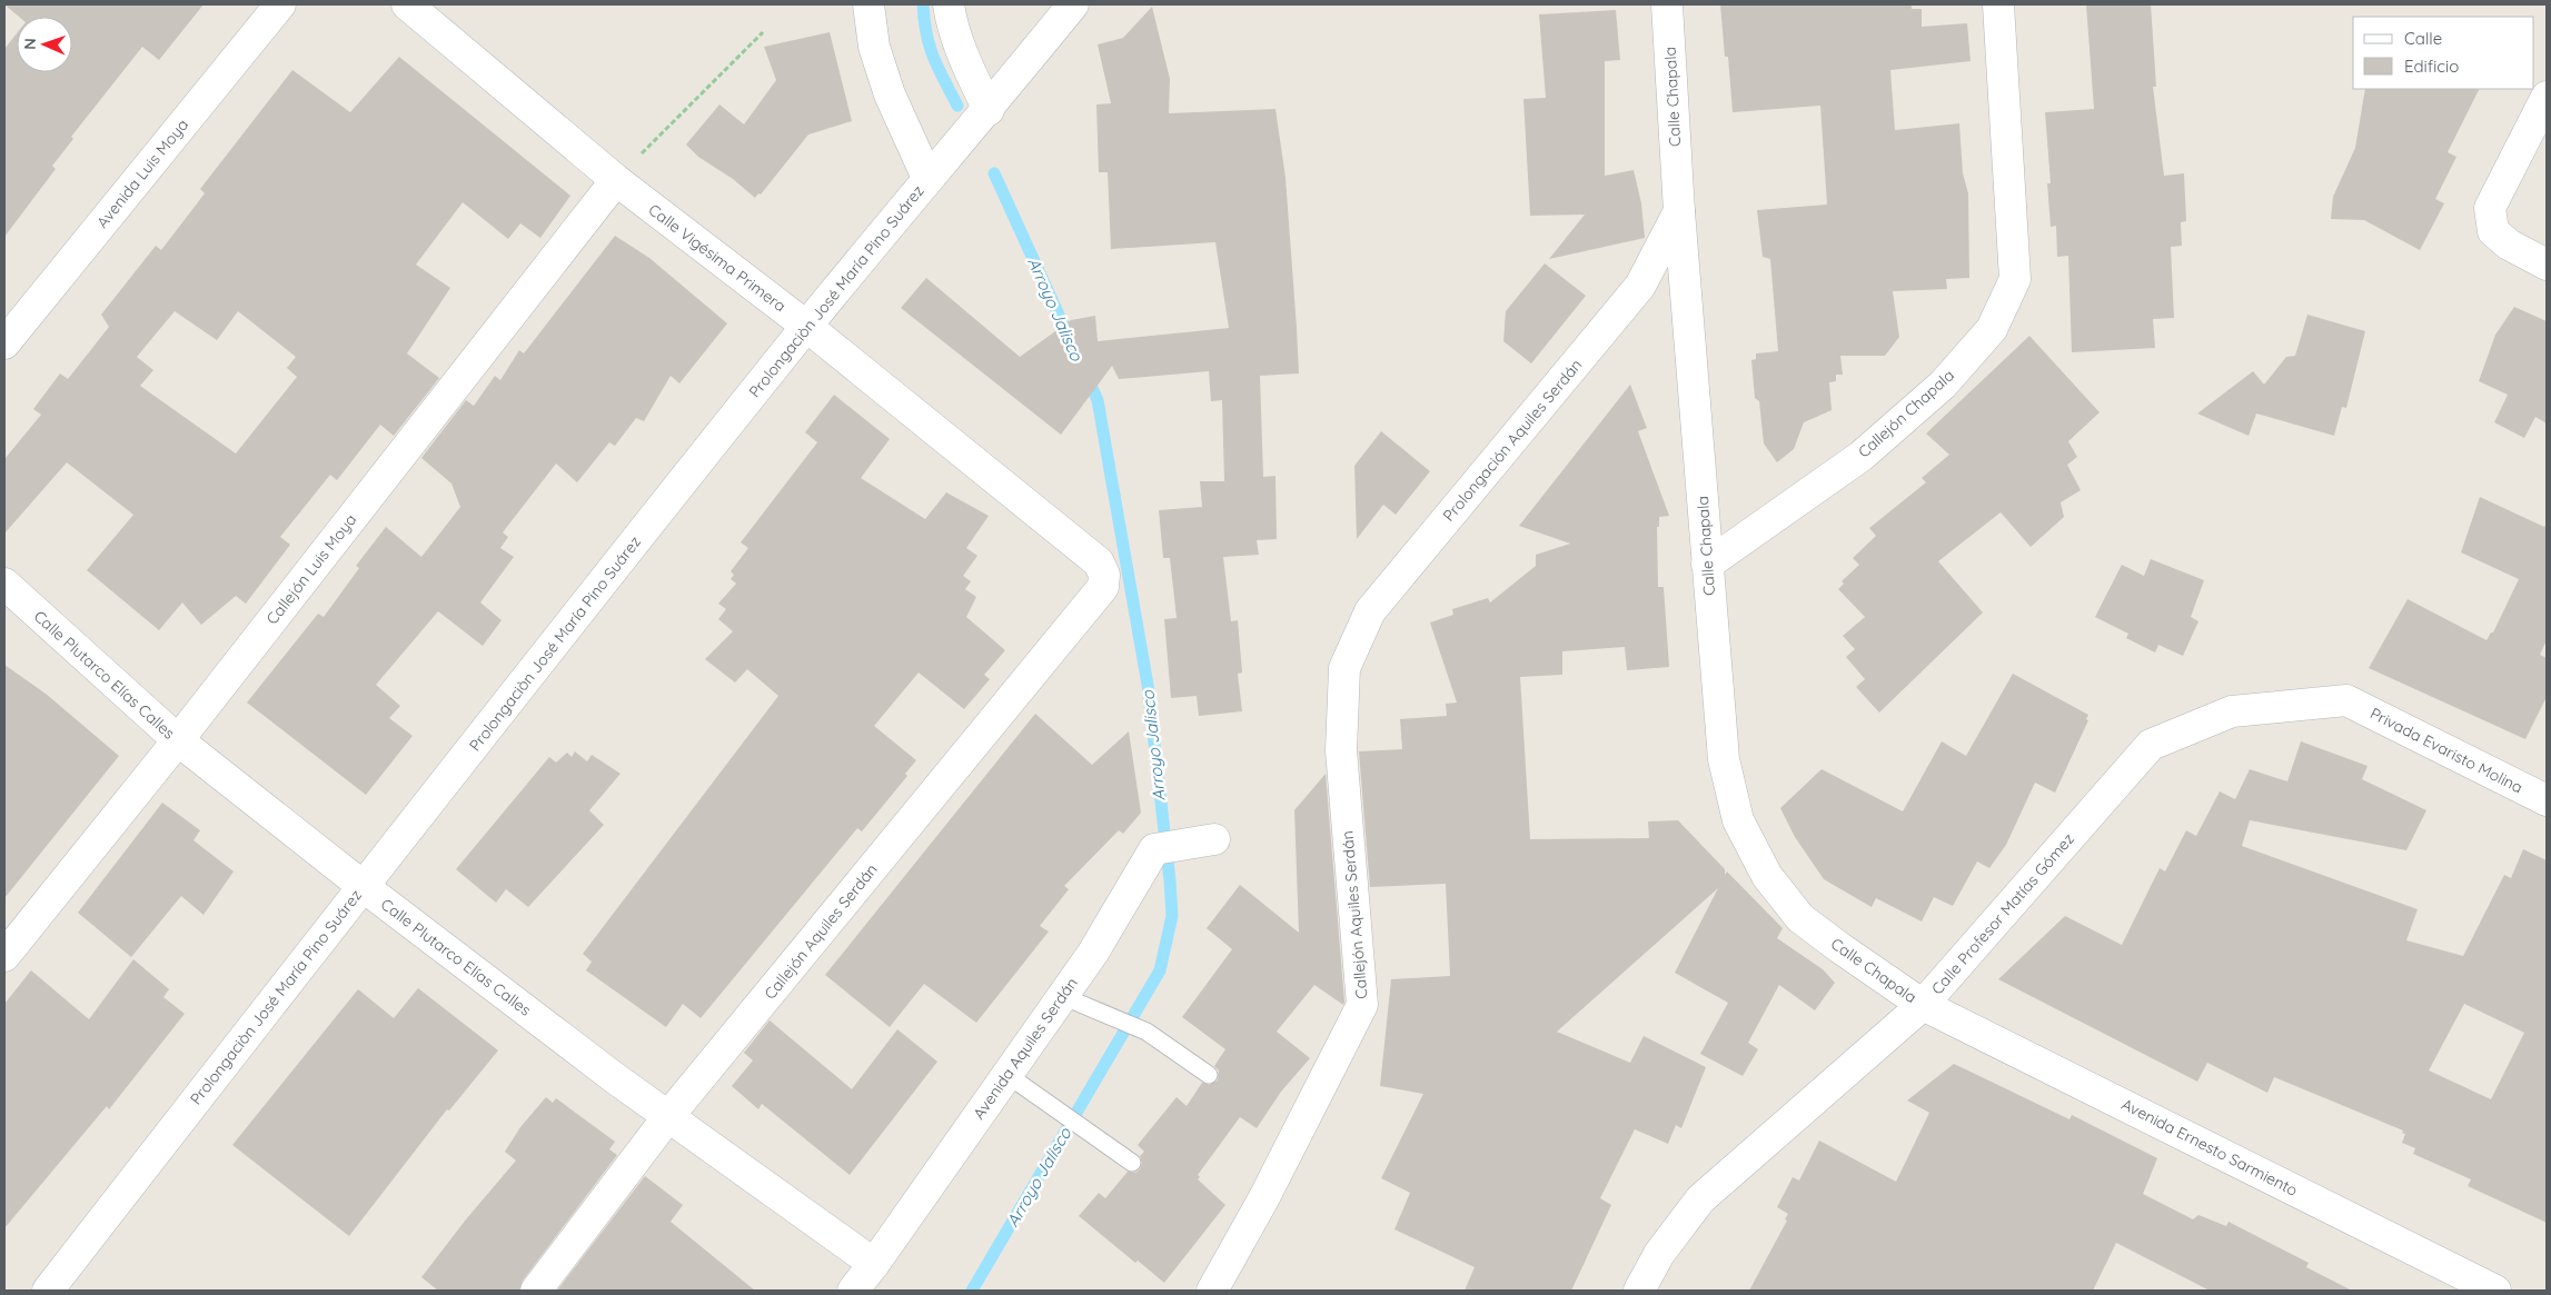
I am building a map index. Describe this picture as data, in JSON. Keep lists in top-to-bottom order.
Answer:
{
  "streets": {
    "street": [
      "Calle Chapala",
      "Avenida Luis Moya",
      "Calle Vigésima Primera",
      "Prolongaciòn José María Pino Suárez",
      "Callejón Chapala",
      "Prolongación Aquiles Serdán",
      "Callejón Luis Moya",
      "Calle Plutarco Elías Calles",
      "Privada Evaristo Molina",
      "Calle Profesor Matías Gómez",
      "Callejón Aquiles Serdán",
      "Avenida Aquiles Serdán",
      "Avenida Ernesto Sarmiento"
    ]
  },
  "crossings": [
    ["Calle Chapala", "Callejón Chapala"],
    ["Calle Chapala", "Prolongación Aquiles Serdán"],
    ["Calle Chapala", "Calle Profesor Matías Gómez"],
    ["Calle Chapala", "Avenida Ernesto Sarmiento"],
    ["Calle Vigésima Primera", "Prolongaciòn José María Pino Suárez"],
    ["Calle Vigésima Primera", "Callejón Luis Moya"],
    ["Calle Vigésima Primera", "Callejón Aquiles Serdán"],
    ["Prolongaciòn José María Pino Suárez", "Calle Plutarco Elías Calles"],
    ["Prolongación Aquiles Serdán", "Callejón Aquiles Serdán"],
    ["Callejón Luis Moya", "Calle Plutarco Elías Calles"],
    ["Calle Plutarco Elías Calles", "Callejón Aquiles Serdán"],
    ["Calle Plutarco Elías Calles", "Avenida Aquiles Serdán"],
    ["Privada Evaristo Molina", "Calle Profesor Matías Gómez"],
    ["Calle Profesor Matías Gómez", "Avenida Ernesto Sarmiento"]
  ],
  "water": ["Arroyo Jalisco"],
  "legend": ["Calle", "Edificio"],
  "north": "left"
}
